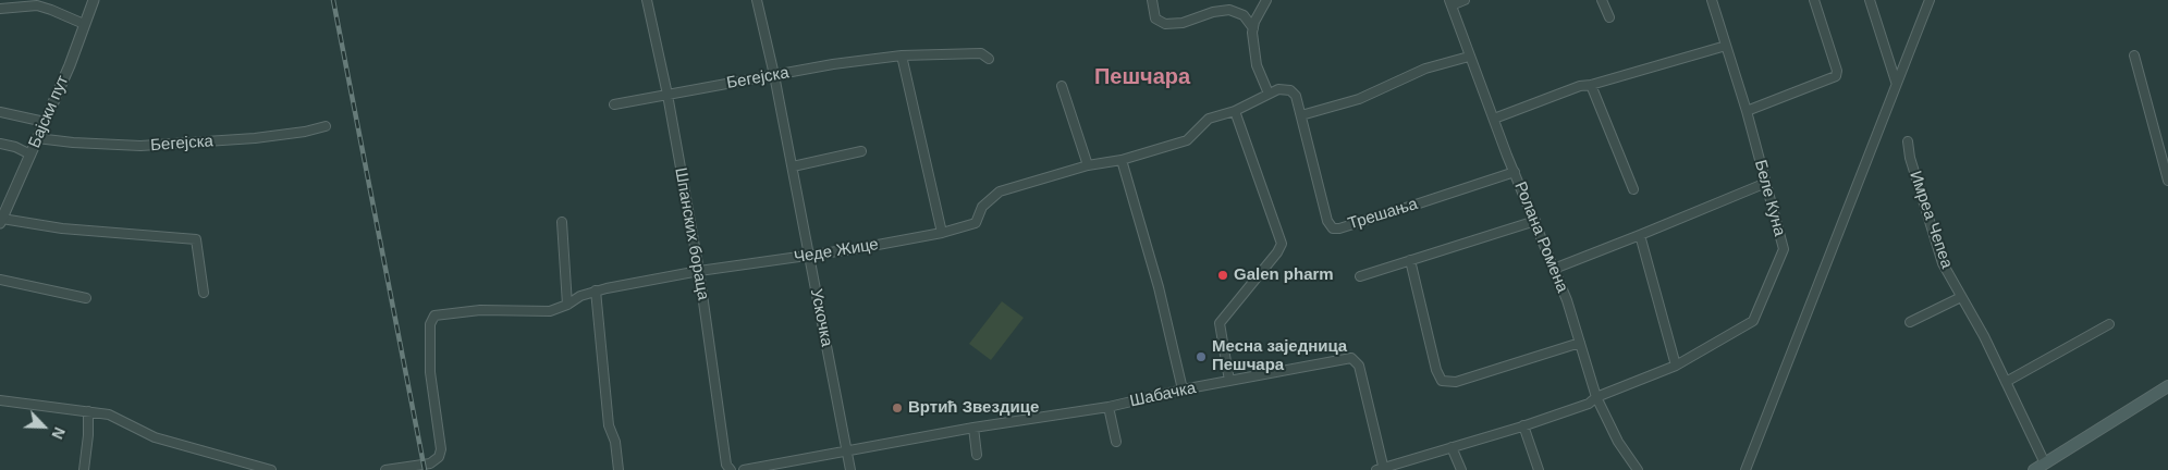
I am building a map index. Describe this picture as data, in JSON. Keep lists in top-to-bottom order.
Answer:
{
  "streets": {
    "street": [
      "Бегејска",
      "Бајски пут",
      "Беле Куна",
      "Трешања",
      "Имреа Чепеа",
      "Шпанских бораца",
      "Ролана Ромена",
      "Чеде Жице",
      "Ускочка",
      "Шабачка"
    ]
  },
  "crossings": [
    ["Бегејска", "Бајски пут"],
    ["Бегејска", "Шпанских бораца"],
    ["Бегејска", "Ускочка"],
    ["Беле Куна", "Ролана Ромена"],
    ["Беле Куна", "Шабачка"],
    ["Трешања", "Ролана Ромена"],
    ["Шпанских бораца", "Чеде Жице"],
    ["Чеде Жице", "Ускочка"],
    ["Ускочка", "Шабачка"]
  ],
  "districts": ["Пешчара"],
  "places": ["Galen pharm", "Месна заједница Пешчара", "Вртић Звездице"],
  "north": "bottom right"
}
